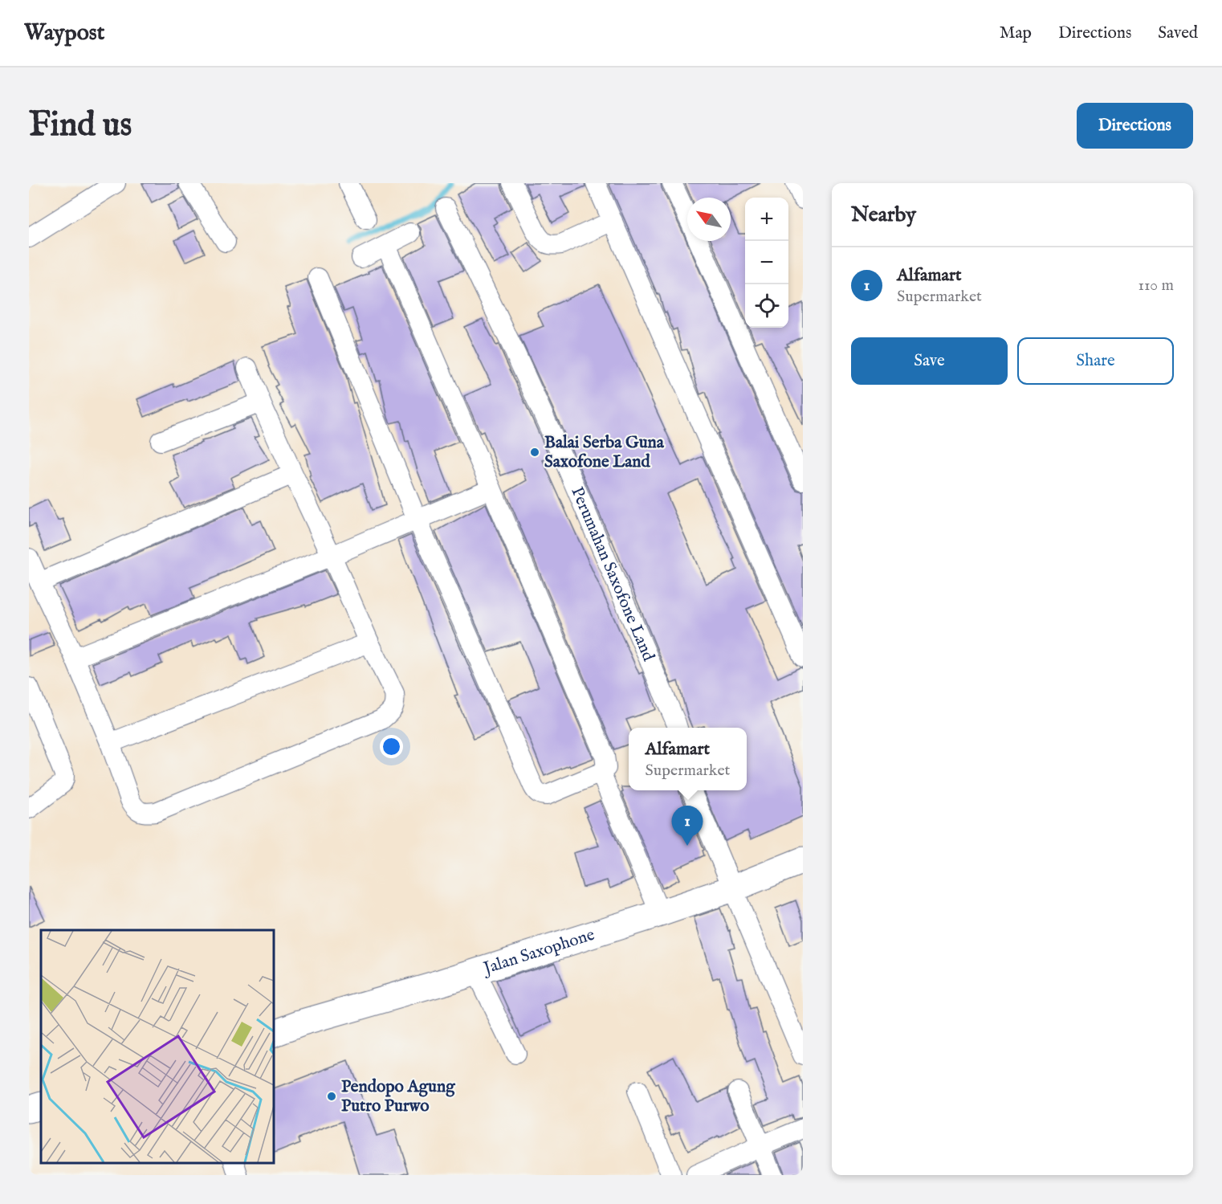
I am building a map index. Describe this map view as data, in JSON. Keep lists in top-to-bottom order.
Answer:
{
  "streets": {
    "main road": ["Jalan Saxophone"],
    "street": ["Perumahan Saxofone Land"]
  },
  "places": ["Balai Serba Guna Saxofone Land", "Pendopo Agung Putro Purwo"],
  "north": "top left",
  "page": {
    "header": "Waypost",
    "nav": ["Map", "Directions", "Saved"],
    "buttons": [
      "Directions",
      ["Save", "Share"]
    ],
    "title": "Find us",
    "heading": "Nearby",
    "map_buttons": ["+", "−"],
    "list": [
      {
        "mark": "1",
        "name": "Alfamart",
        "note": "Supermarket",
        "value": "110 m"
      }
    ],
    "popup": ["Alfamart", "Supermarket"],
    "pins": "1"
  }
}
